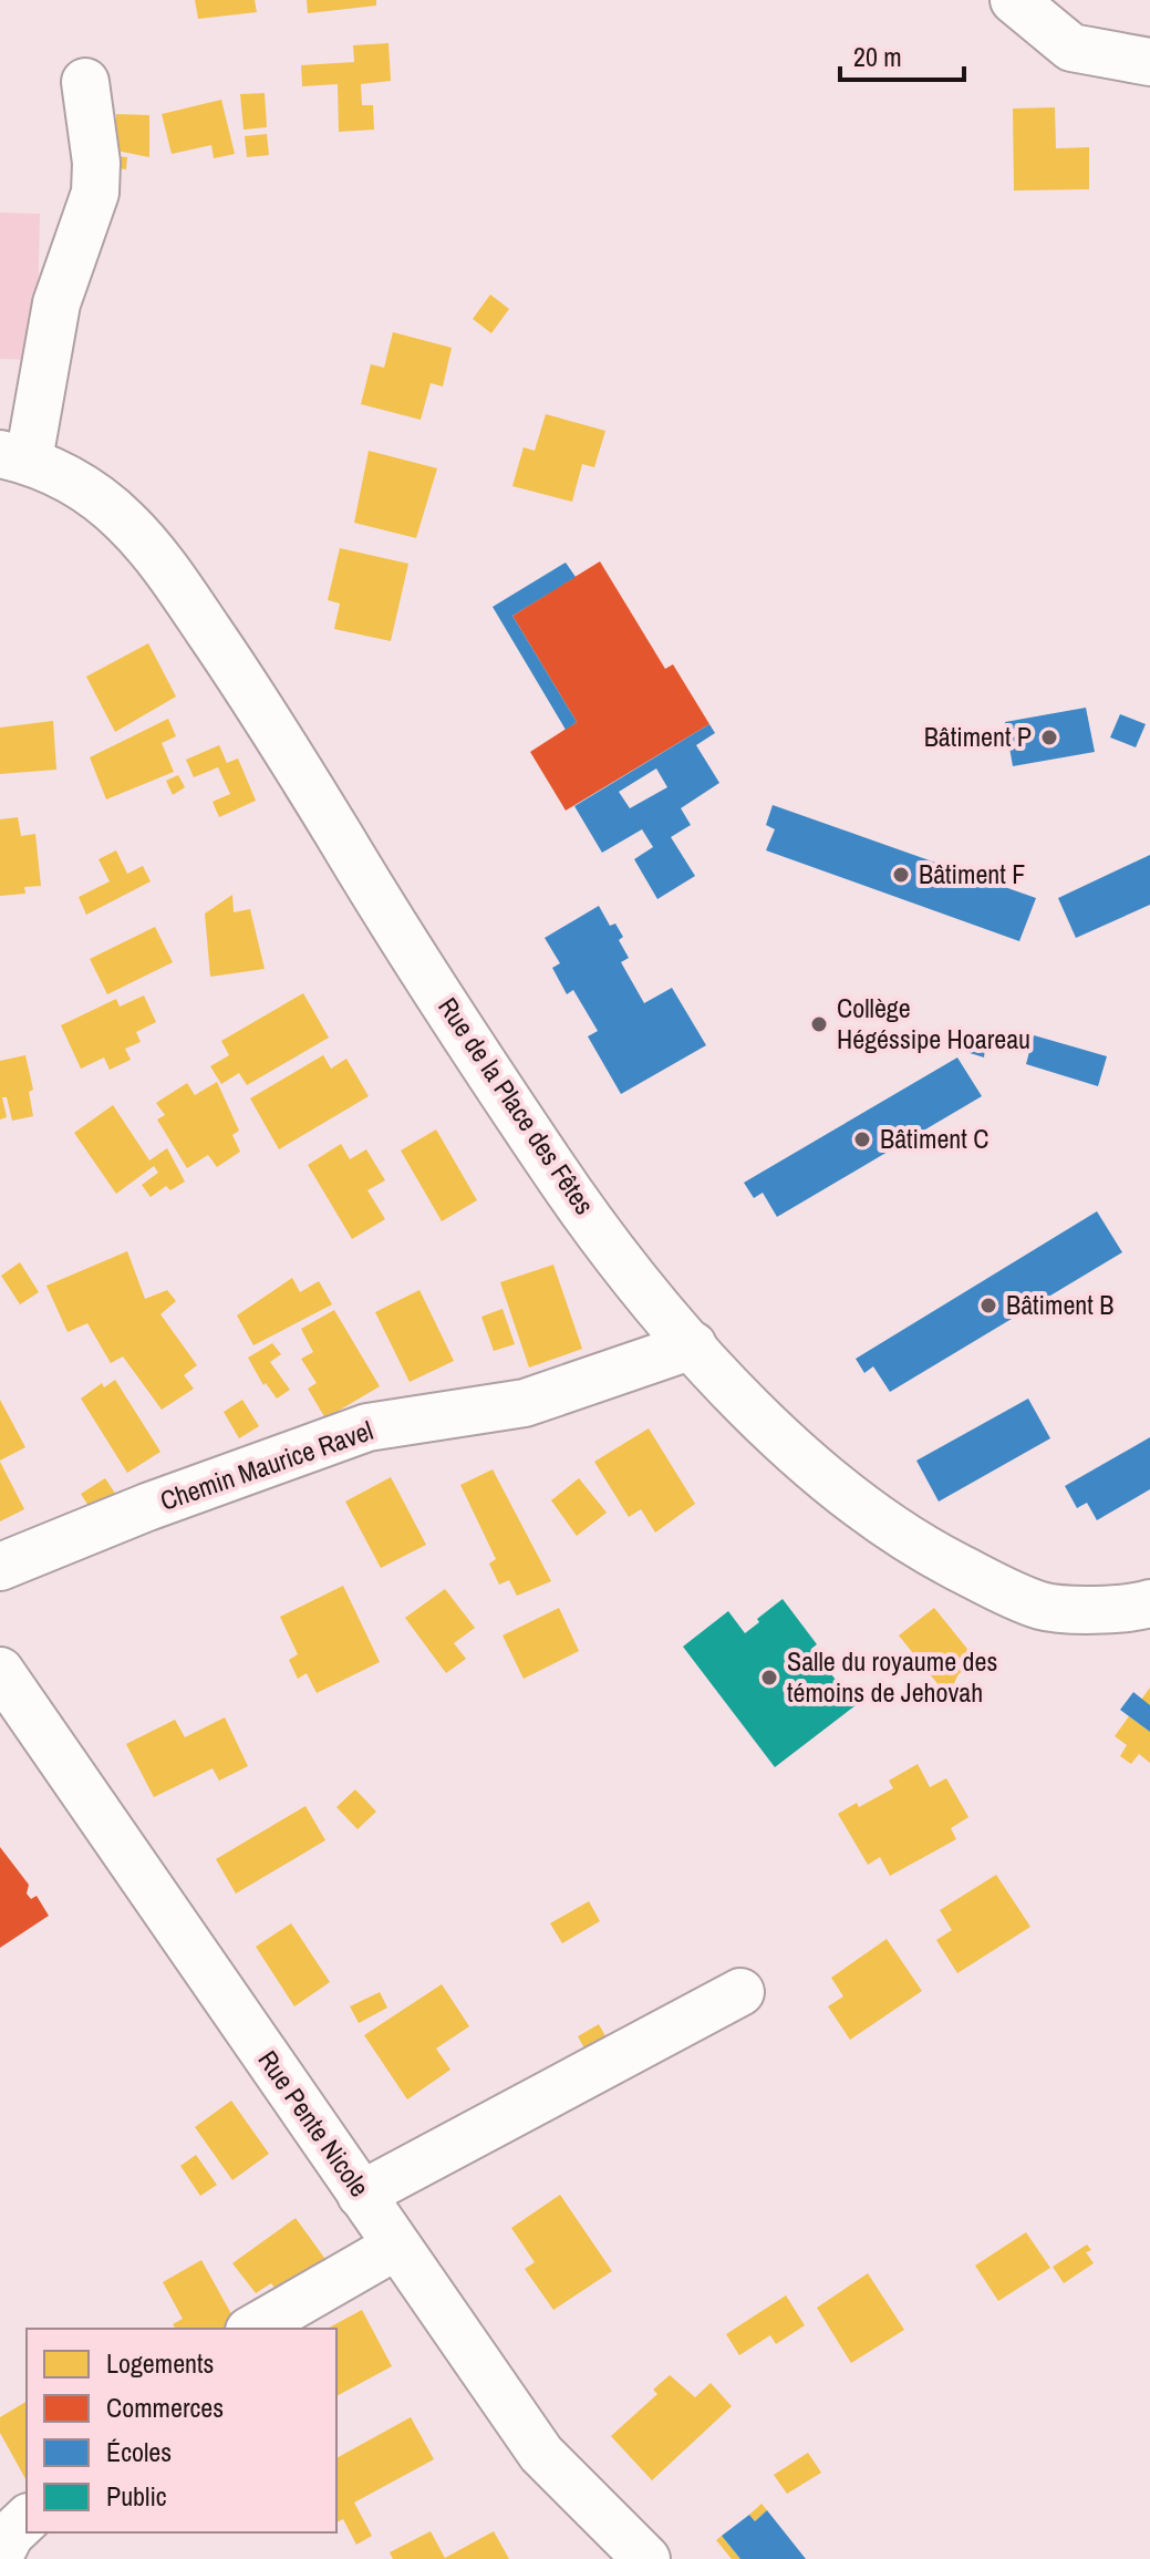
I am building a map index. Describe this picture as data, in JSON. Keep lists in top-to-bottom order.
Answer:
{
  "streets": {
    "street": ["Rue de la Place des Fêtes", "Chemin Maurice Ravel", "Rue Pente Nicole"]
  },
  "crossings": [
    ["Rue de la Place des Fêtes", "Chemin Maurice Ravel"]
  ],
  "places": [
    "Bâtiment P",
    "Bâtiment F",
    "Collège Hégéssipe Hoareau",
    "Bâtiment C",
    "Bâtiment B",
    "Salle du royaume des témoins de Jehovah"
  ],
  "legend": [
    "Logements",
    "Commerces",
    "Écoles",
    "Public"
  ],
  "scale_bar": "20 m"
}
